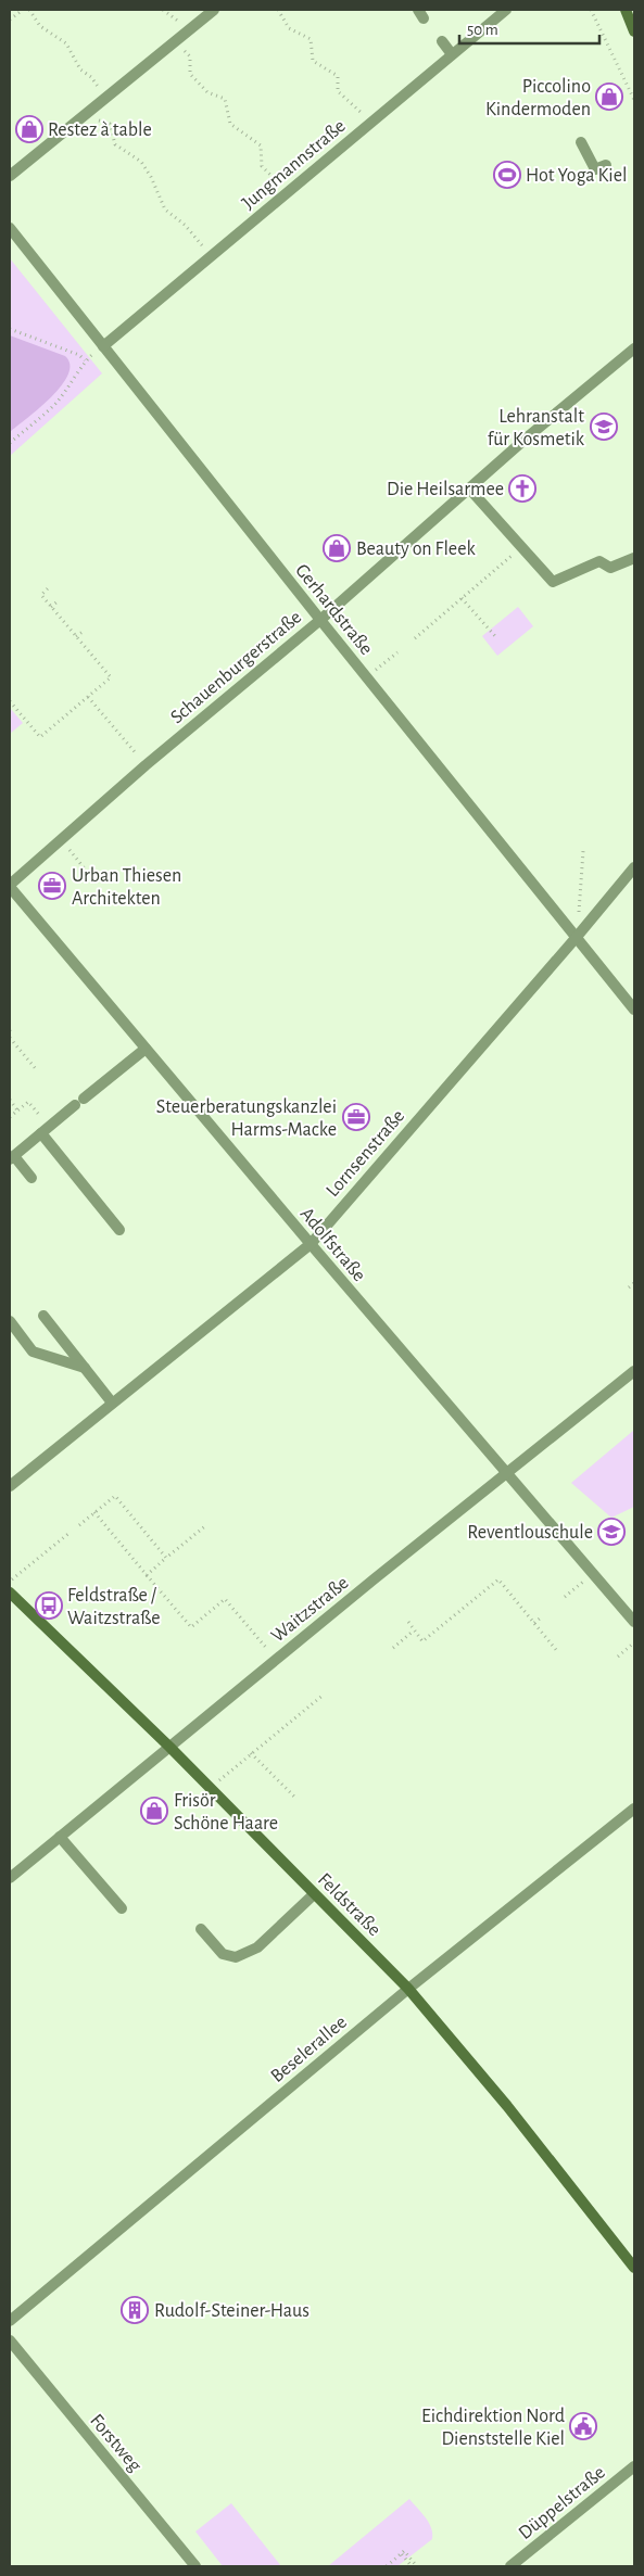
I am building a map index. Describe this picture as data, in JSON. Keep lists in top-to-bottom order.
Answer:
{
  "streets": {
    "street": [
      "Jungmannstraße",
      "Gerhardstraße",
      "Schauenburgerstraße",
      "Lornsenstraße",
      "Adolfstraße",
      "Waitzstraße",
      "Feldstraße",
      "Beselerallee",
      "Forstweg",
      "Düppelstraße"
    ]
  },
  "crossings": [
    ["Jungmannstraße", "Gerhardstraße"],
    ["Gerhardstraße", "Schauenburgerstraße"],
    ["Gerhardstraße", "Lornsenstraße"],
    ["Schauenburgerstraße", "Adolfstraße"],
    ["Lornsenstraße", "Adolfstraße"],
    ["Adolfstraße", "Waitzstraße"],
    ["Waitzstraße", "Feldstraße"],
    ["Feldstraße", "Beselerallee"]
  ],
  "places": {
    "shop": [
      "Piccolino Kindermoden",
      "Restez à table",
      "Beauty on Fleek",
      "Frisör Schöne Haare"
    ],
    "sports": ["Hot Yoga Kiel"],
    "school or university": ["Lehranstalt für Kosmetik", "Reventlouschule"],
    "church": ["Die Heilsarmee"],
    "office": ["Urban Thiesen Architekten", "Steuerberatungskanzlei Harms-Macke"],
    "bus stop": ["Feldstraße / Waitzstraße"],
    "building": ["Rudolf-Steiner-Haus"],
    "public building": ["Eichdirektion Nord Dienststelle Kiel"]
  },
  "scale_bar": "50 m"
}
